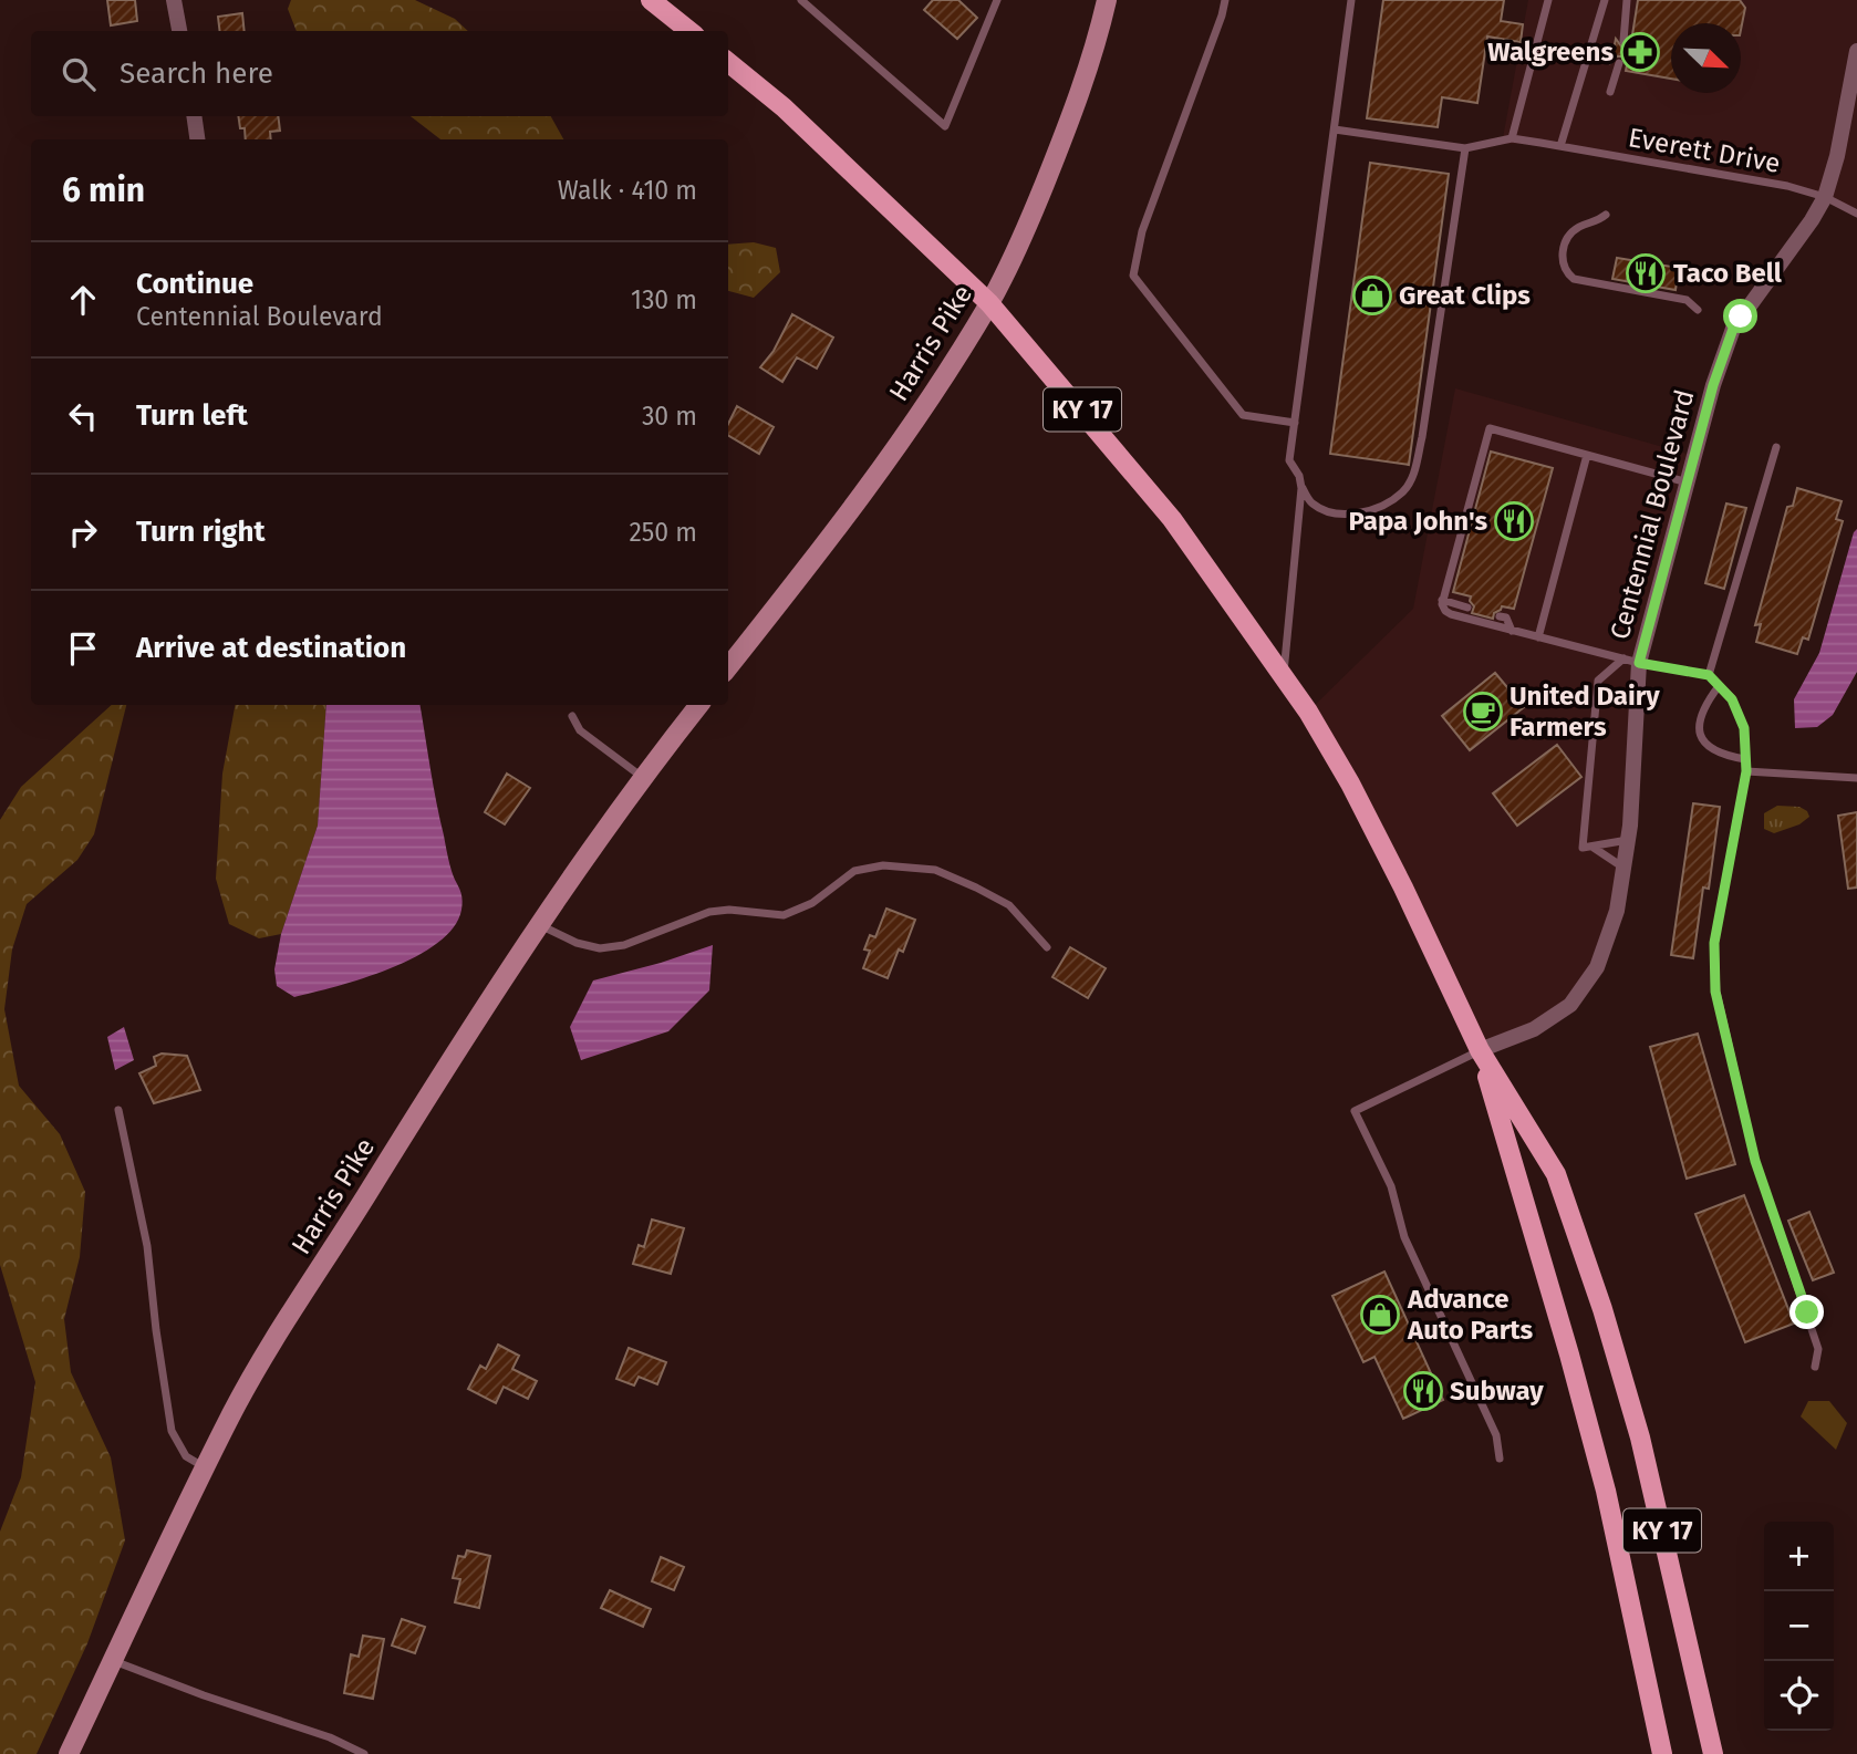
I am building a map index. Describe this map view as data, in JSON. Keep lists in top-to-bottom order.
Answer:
{
  "streets": {
    "main road": ["Harris Pike", "KY 17"],
    "street": ["Centennial Boulevard"],
    "lane": ["Everett Drive"]
  },
  "crossings": [
    ["Everett Drive", "Centennial Boulevard"],
    ["Harris Pike", "KY 17"],
    ["KY 17", "Centennial Boulevard"]
  ],
  "places": {
    "pharmacy": ["Walgreens"],
    "restaurant": ["Taco Bell", "Papa John's", "Subway"],
    "shop": ["Great Clips", "Advance Auto Parts"],
    "cafe": ["United Dairy Farmers"]
  },
  "north": "bottom right",
  "page": {
    "search": "Search here",
    "heading": ["6 min", "Walk · 410 m"],
    "list": [
      ["Continue", "Centennial Boulevard", "130 m"],
      ["Turn left", "30 m"],
      ["Turn right", "250 m"],
      "Arrive at destination"
    ],
    "map_buttons": ["+", "−"]
  }
}
